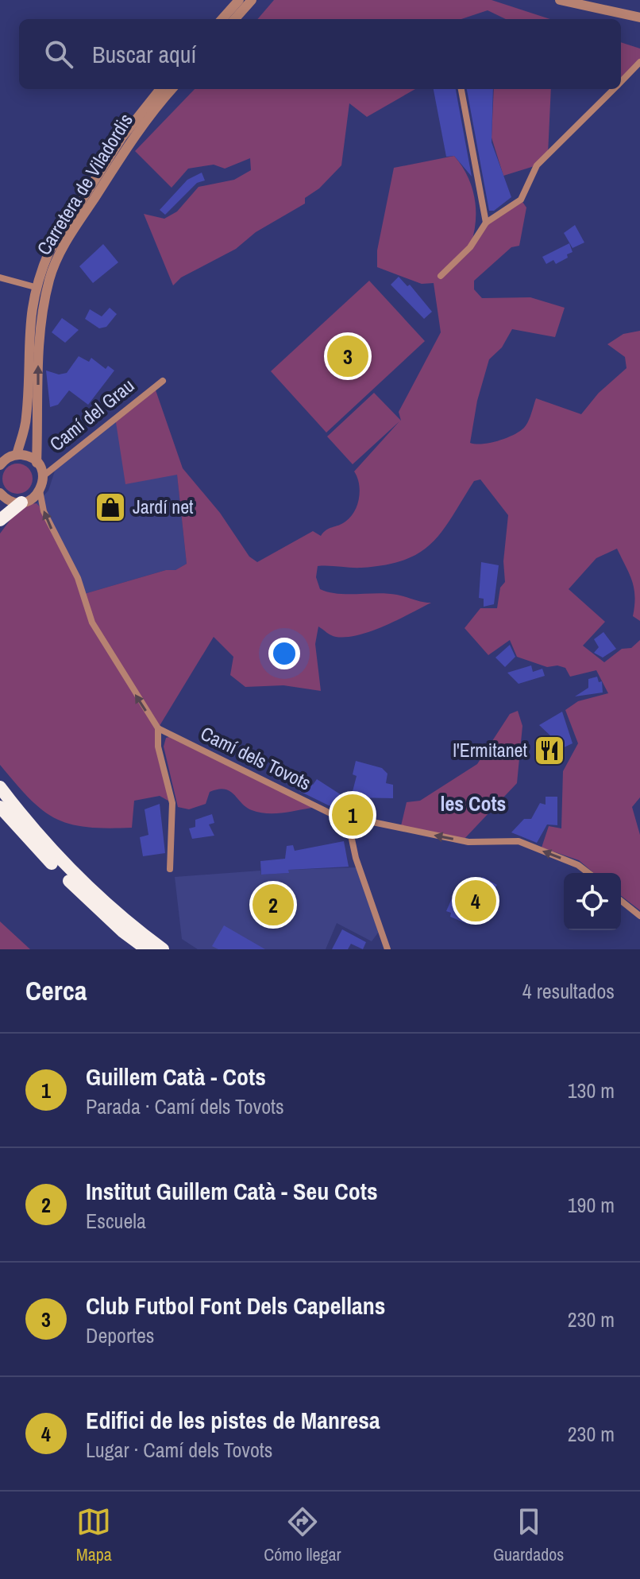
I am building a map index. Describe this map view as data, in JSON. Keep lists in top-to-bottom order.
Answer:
{
  "streets": {
    "street": ["Carretera de Viladordis", "Camí del Grau", "Camí dels Tovots"]
  },
  "one_way": ["Camí dels Tovots"],
  "districts": ["les Cots"],
  "places": {
    "shop": ["Jardí net"],
    "restaurant": ["l'Ermitanet"]
  },
  "page": {
    "search": "Buscar aquí",
    "pins": [
      "3",
      "1",
      "4",
      "2"
    ],
    "heading": ["Cerca", "4 resultados"],
    "list": [
      {
        "mark": "1",
        "name": "Guillem Catà - Cots",
        "note": "Parada · Camí dels Tovots",
        "value": "130 m"
      },
      {
        "mark": "2",
        "name": "Institut Guillem Catà - Seu Cots",
        "note": "Escuela",
        "value": "190 m"
      },
      {
        "mark": "3",
        "name": "Club Futbol Font Dels Capellans",
        "note": "Deportes",
        "value": "230 m"
      },
      {
        "mark": "4",
        "name": "Edifici de les pistes de Manresa",
        "note": "Lugar · Camí dels Tovots",
        "value": "230 m"
      }
    ],
    "nav": ["Mapa", "Cómo llegar", "Guardados"]
  }
}
